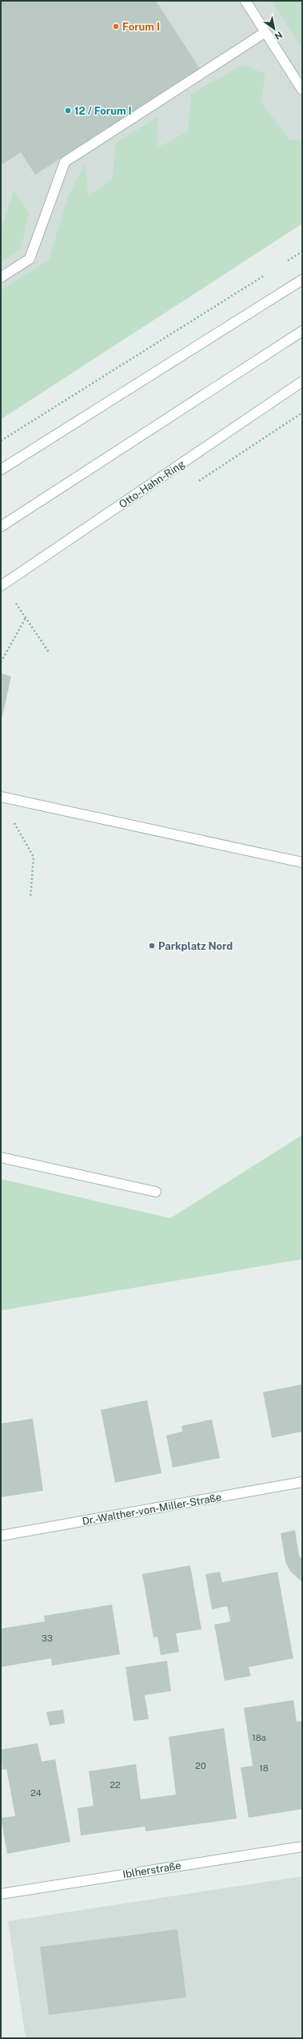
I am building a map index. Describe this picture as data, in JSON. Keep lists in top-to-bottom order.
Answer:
{
  "streets": {
    "street": ["Otto-Hahn-Ring", "Dr.-Walther-von-Miller-Straße", "Iblherstraße"]
  },
  "places": ["Forum I", "12 / Forum I", "Parkplatz Nord"],
  "house_numbers": [
    "33",
    "18a",
    "20",
    "18",
    "22",
    "24"
  ],
  "north": "bottom right"
}
